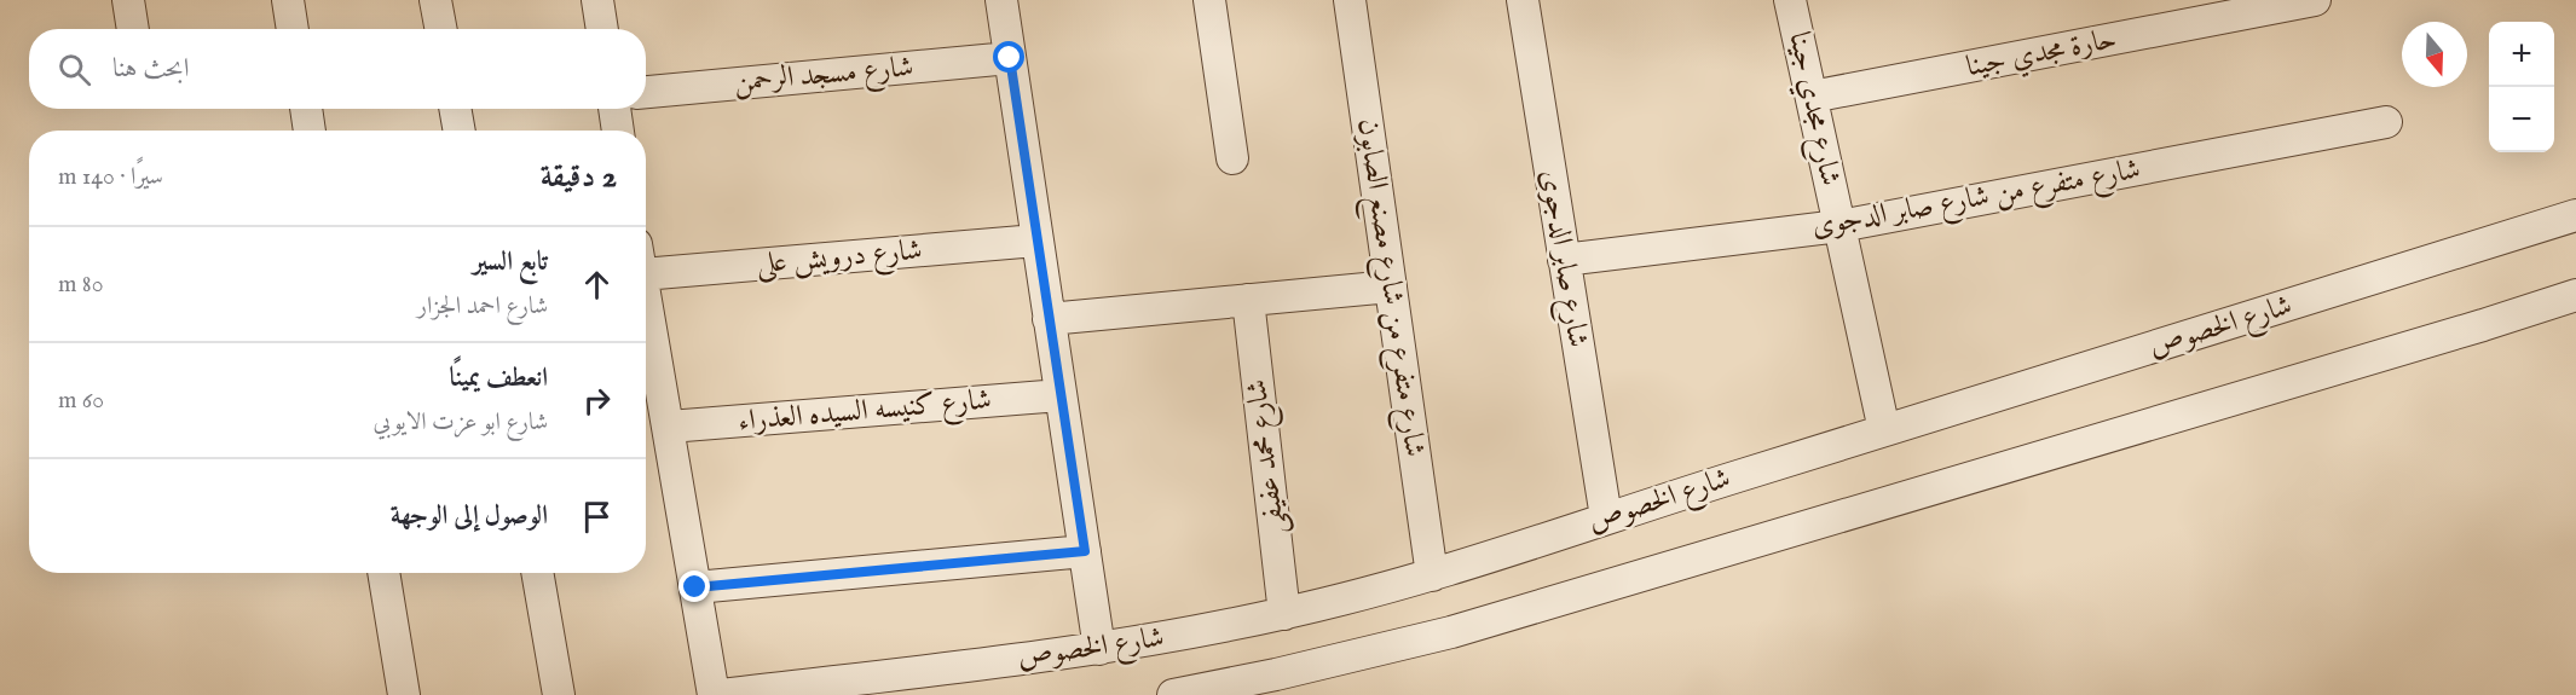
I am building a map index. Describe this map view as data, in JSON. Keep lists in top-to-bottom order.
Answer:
{
  "streets": {
    "street": [
      "حارة مجدي جينا",
      "شارع مسجد الرحمن",
      "شارع مجدي جينا",
      "شارع متفرع من شارع صابر الدجوى",
      "شارع درويش على",
      "شارع صابر الدجوى",
      "شارع متفرع من شارع مصنع الصابون",
      "شارع الخصوص",
      "شارع كنيسه السيده العذراء",
      "شارع محمد عفيفى"
    ]
  },
  "crossings": [
    ["حارة مجدي جينا", "شارع مجدي جينا"],
    ["شارع مجدي جينا", "شارع متفرع من شارع صابر الدجوى"],
    ["شارع مجدي جينا", "شارع الخصوص"],
    ["شارع متفرع من شارع صابر الدجوى", "شارع صابر الدجوى"],
    ["شارع صابر الدجوى", "شارع الخصوص"],
    ["شارع متفرع من شارع مصنع الصابون", "شارع الخصوص"],
    ["شارع الخصوص", "شارع محمد عفيفى"]
  ],
  "north": "bottom",
  "page": {
    "map_buttons": ["+", "−"],
    "search": "ابحث هنا",
    "heading": ["2 دقيقة", "سيرًا · 140 m"],
    "list": [
      ["تابع السير", "شارع احمد الجزار", "80 m"],
      ["انعطف يمينًا", "شارع ابو عزت الايوبي", "60 m"],
      "الوصول إلى الوجهة"
    ]
  }
}
